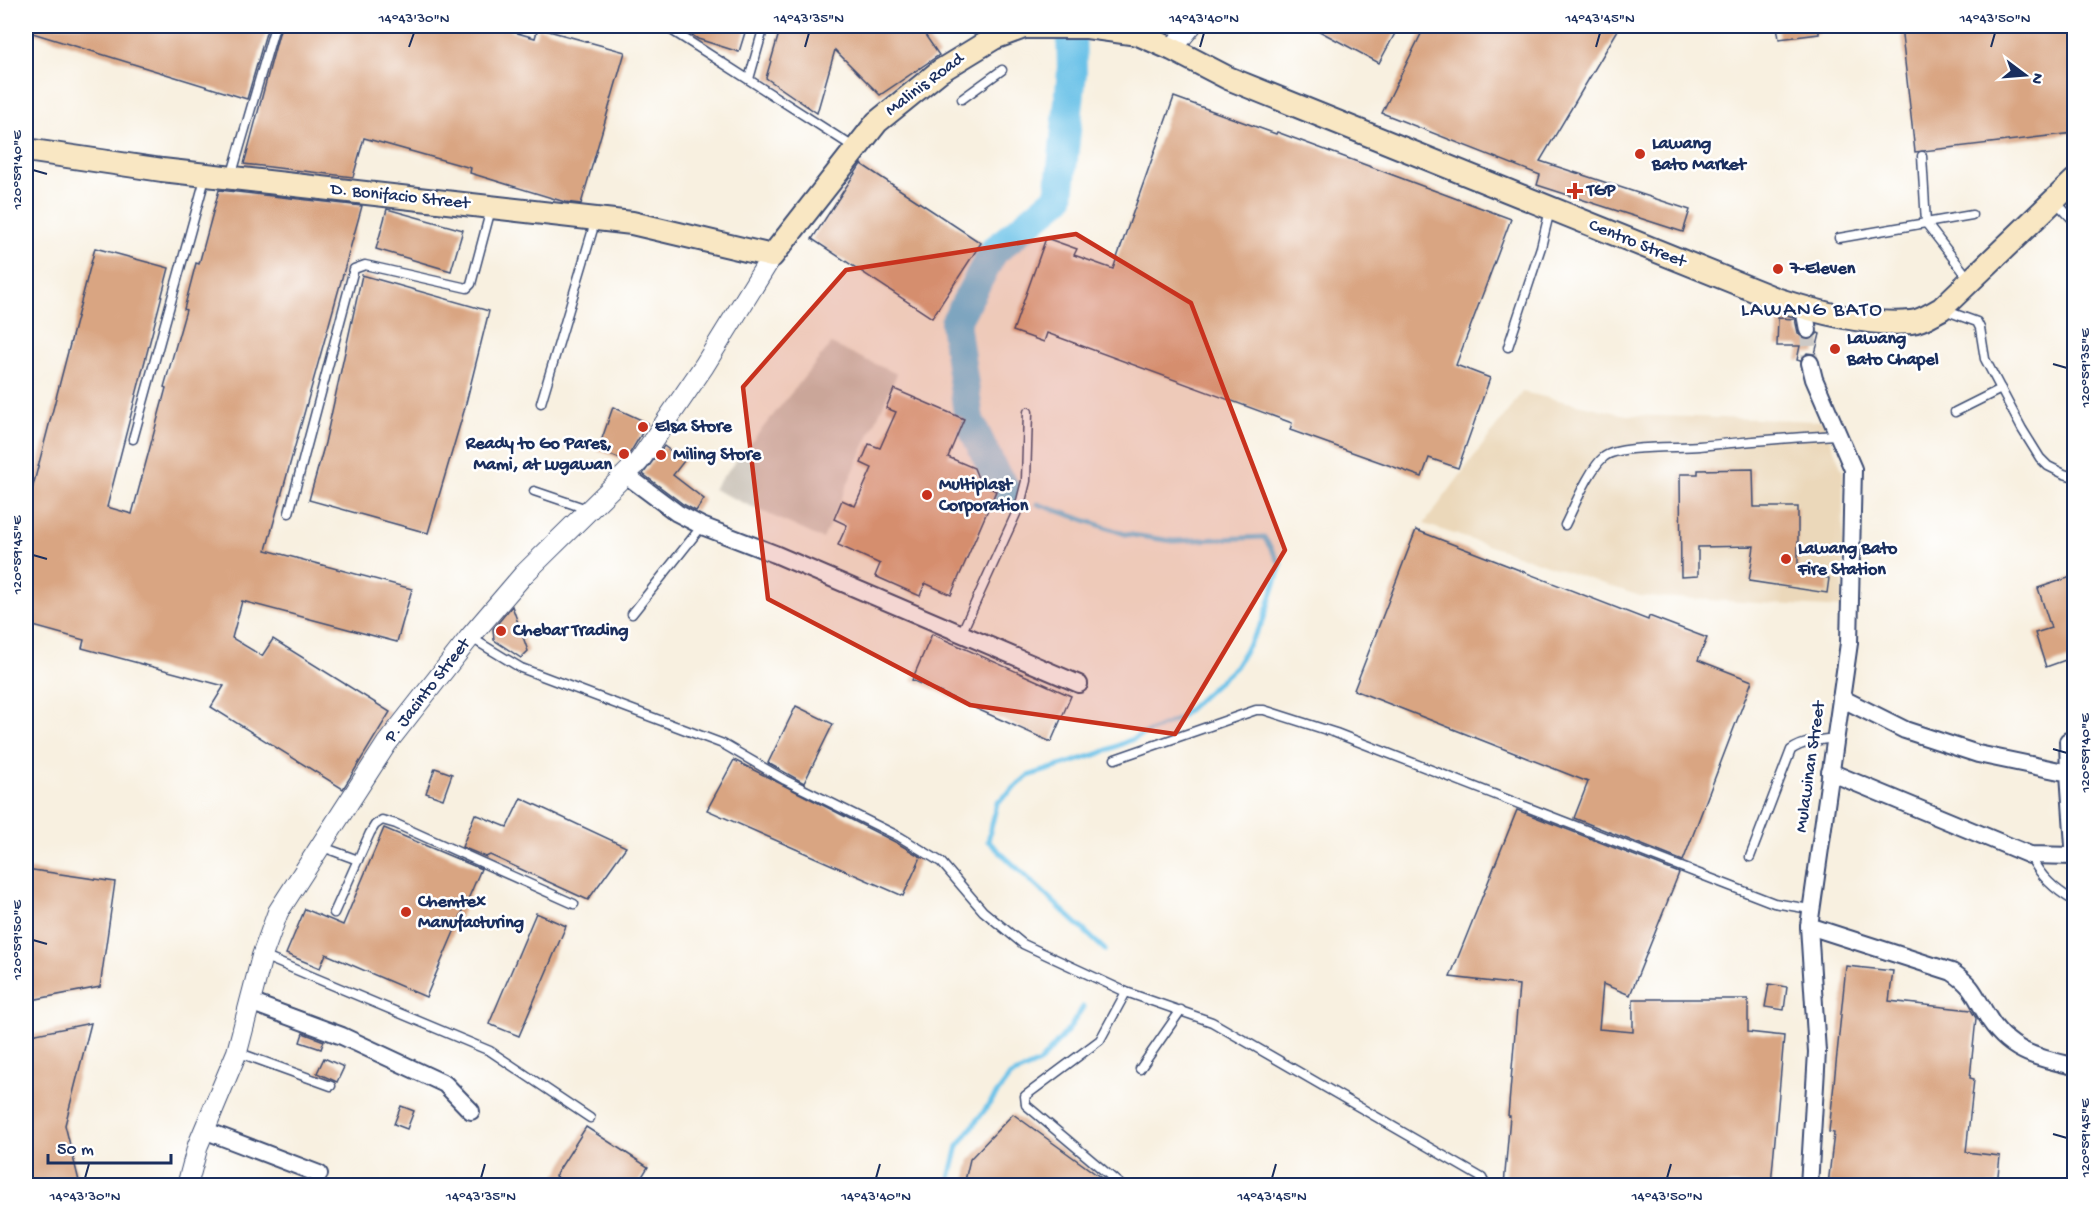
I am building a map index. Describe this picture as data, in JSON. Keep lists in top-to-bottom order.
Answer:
{
  "streets": {
    "main road": ["Malinis Road", "D. Bonifacio Street", "Centro Street"],
    "street": ["P. Jacinto Street", "Mulawinan Street"]
  },
  "crossings": [
    ["Malinis Road", "D. Bonifacio Street"],
    ["Malinis Road", "Centro Street"],
    ["Malinis Road", "P. Jacinto Street"],
    ["D. Bonifacio Street", "P. Jacinto Street"]
  ],
  "districts": ["LAWANG BATO"],
  "places": {
    "other": [
      "Lawang Bato Market",
      "7-Eleven",
      "Lawang Bato Chapel",
      "Elsa Store",
      "Ready to Go Pares, Mami, at Lugawan",
      "Miling Store",
      "Multiplast Corporation",
      "Lawang Bato Fire Station",
      "Chebar Trading",
      "Chemtex Manufacturing"
    ],
    "health": ["TGP"]
  },
  "scale_bar": "50 m",
  "north": "right",
  "coordinates": [
    "14°43'30\"N",
    "14°43'35\"N",
    "14°43'40\"N",
    "14°43'45\"N",
    "14°43'50\"N",
    "120°59'40\"E",
    "120°59'35\"E",
    "120°59'45\"E",
    "120°59'50\"E"
  ]
}
